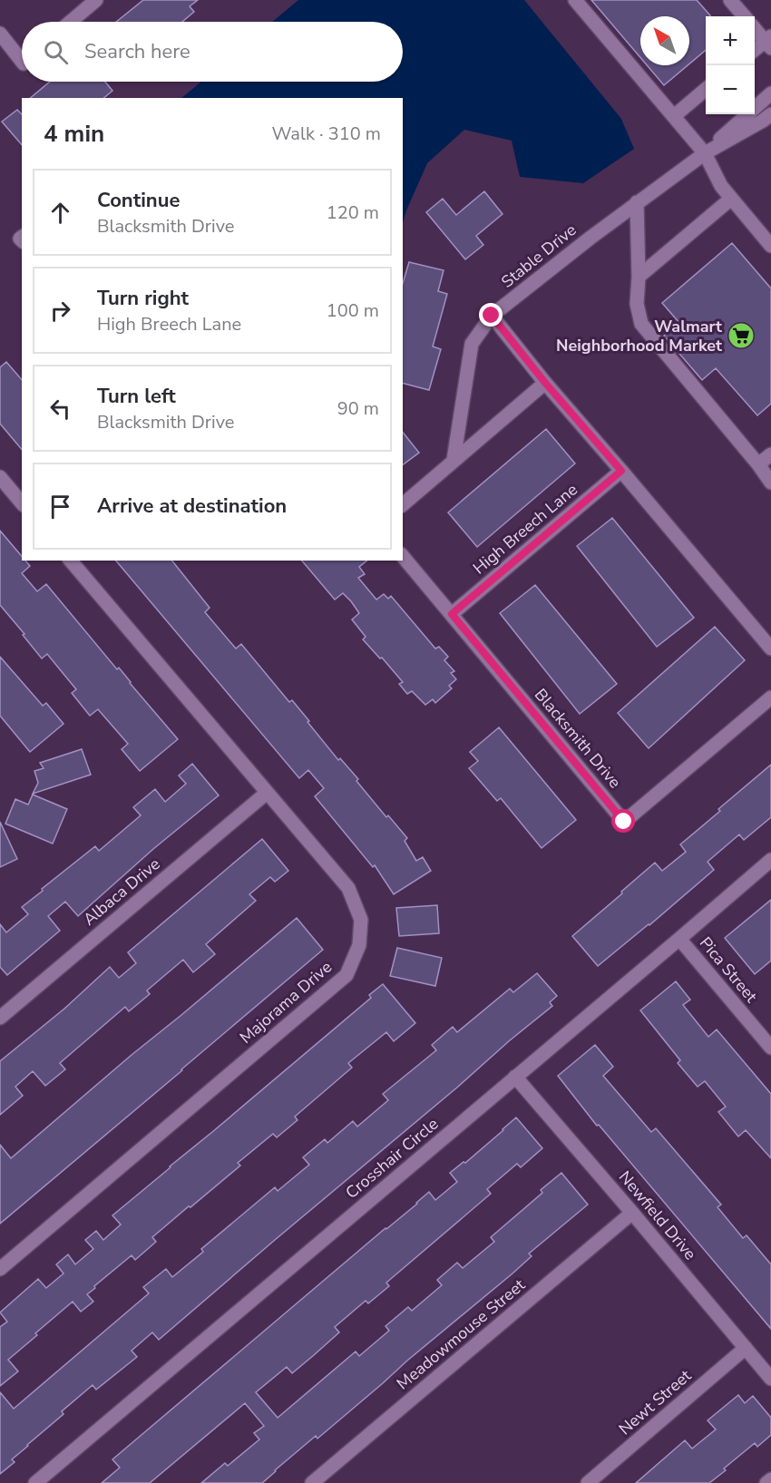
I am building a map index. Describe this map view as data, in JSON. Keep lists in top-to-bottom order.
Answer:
{
  "streets": {
    "street": [
      "Stable Drive",
      "High Breech Lane",
      "Blacksmith Drive",
      "Albaca Drive",
      "Pica Street",
      "Majorama Drive",
      "Crosshair Circle",
      "Newfield Drive",
      "Meadowmouse Street",
      "Newt Street"
    ]
  },
  "crossings": [
    ["High Breech Lane", "Blacksmith Drive"],
    ["Albaca Drive", "Majorama Drive"],
    ["Pica Street", "Crosshair Circle"],
    ["Crosshair Circle", "Newfield Drive"],
    ["Newfield Drive", "Meadowmouse Street"],
    ["Newfield Drive", "Newt Street"]
  ],
  "places": {
    "supermarket": ["Walmart Neighborhood Market"]
  },
  "north": "top left",
  "page": {
    "map_buttons": ["+", "−"],
    "search": "Search here",
    "heading": ["4 min", "Walk · 310 m"],
    "list": [
      ["Continue", "Blacksmith Drive", "120 m"],
      ["Turn right", "High Breech Lane", "100 m"],
      ["Turn left", "Blacksmith Drive", "90 m"],
      "Arrive at destination"
    ]
  }
}
